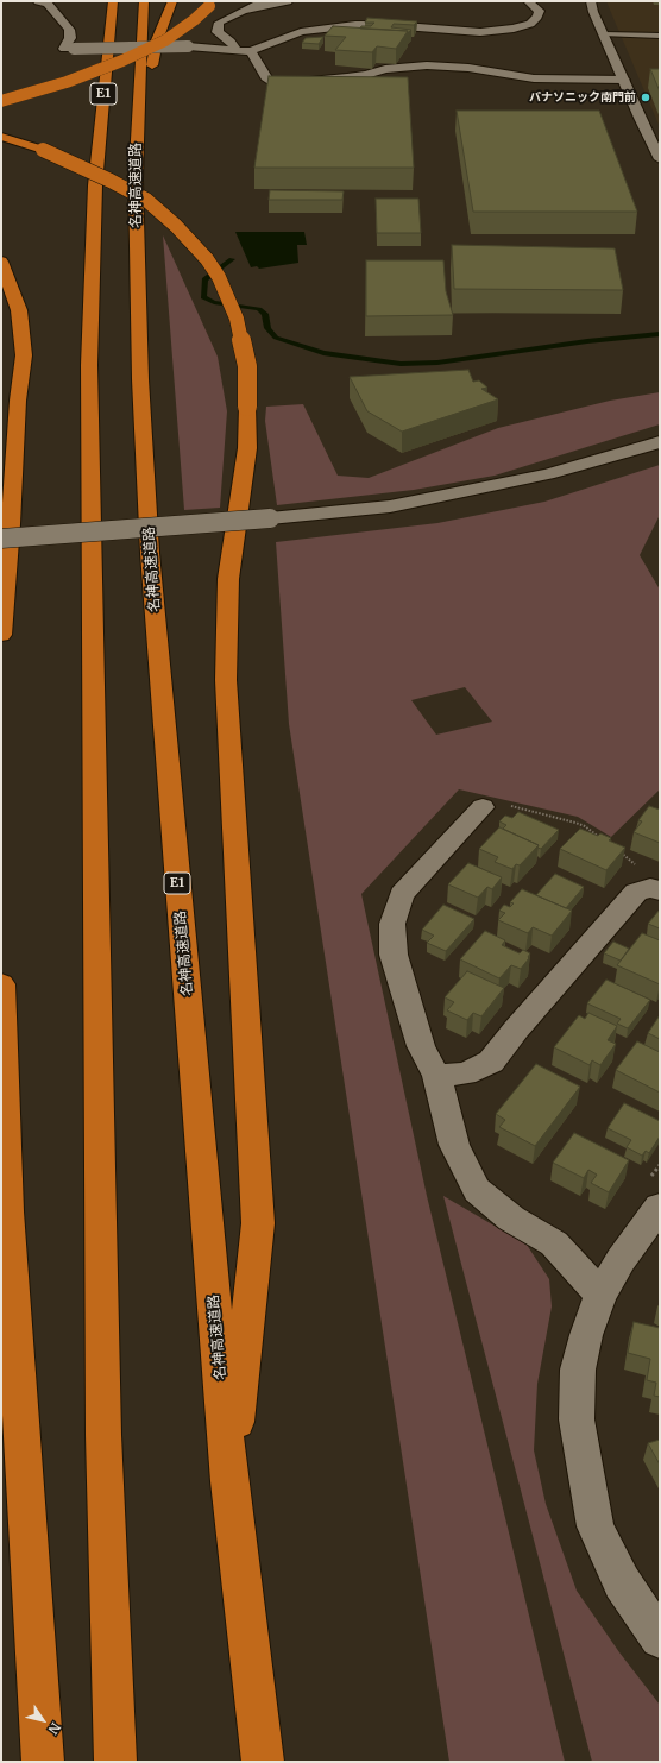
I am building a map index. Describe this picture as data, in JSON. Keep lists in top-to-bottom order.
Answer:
{
  "streets": {
    "highway": ["E1", "名神高速道路"]
  },
  "places": ["パナソニック南門前"],
  "north": "bottom right"
}
